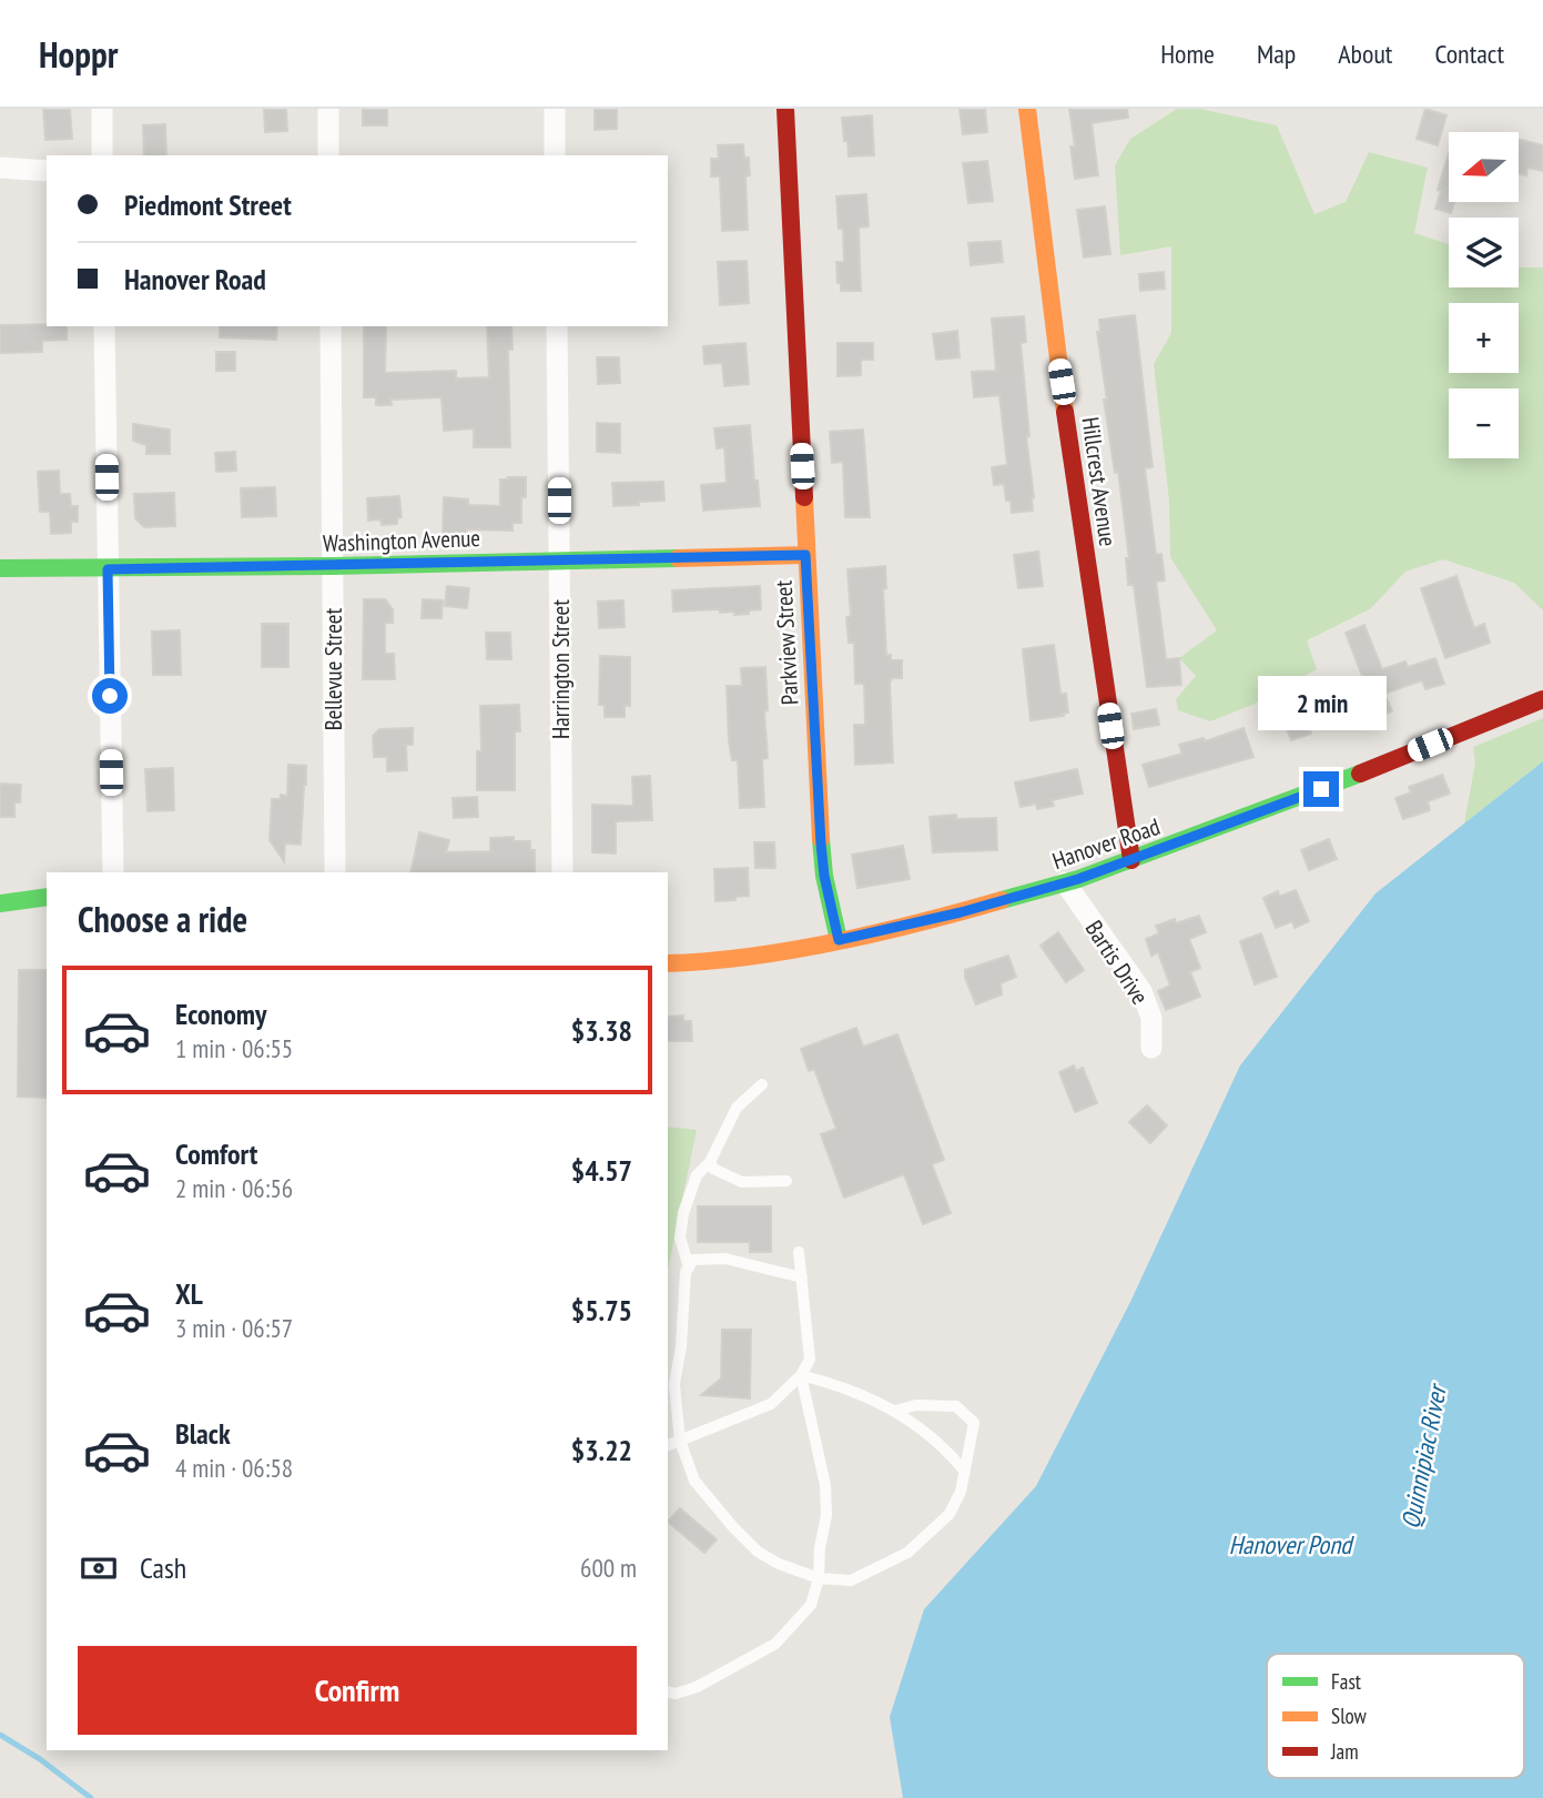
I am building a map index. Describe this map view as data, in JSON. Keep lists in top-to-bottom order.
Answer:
{
  "streets": {
    "street": [
      "Hillcrest Avenue",
      "Washington Avenue",
      "Parkview Street",
      "Bellevue Street",
      "Harrington Street",
      "Hanover Road",
      "Bartis Drive"
    ]
  },
  "crossings": [
    ["Hillcrest Avenue", "Hanover Road"],
    ["Washington Avenue", "Parkview Street"],
    ["Washington Avenue", "Bellevue Street"],
    ["Washington Avenue", "Harrington Street"],
    ["Parkview Street", "Hanover Road"],
    ["Hanover Road", "Bartis Drive"]
  ],
  "water": ["Quinnipiac River", "Hanover Pond"],
  "legend": ["Fast", "Slow", "Jam"],
  "north": "left",
  "page": {
    "header": "Hoppr",
    "nav": [
      "Home",
      "Map",
      "About",
      "Contact"
    ],
    "map_buttons": ["+", "−"],
    "banner": ["Piedmont Street", "Hanover Road"],
    "bubble": "2 min",
    "heading": "Choose a ride",
    "list": [
      {
        "name": "Economy",
        "note": "1 min · 06:55",
        "value": "$3.38"
      },
      {
        "name": "Comfort",
        "note": "2 min · 06:56",
        "value": "$4.57"
      },
      {
        "name": "XL",
        "note": "3 min · 06:57",
        "value": "$5.75"
      },
      {
        "name": "Black",
        "note": "4 min · 06:58",
        "value": "$3.22"
      }
    ],
    "pay": ["Cash", "600 m"],
    "buttons": "Confirm"
  }
}
